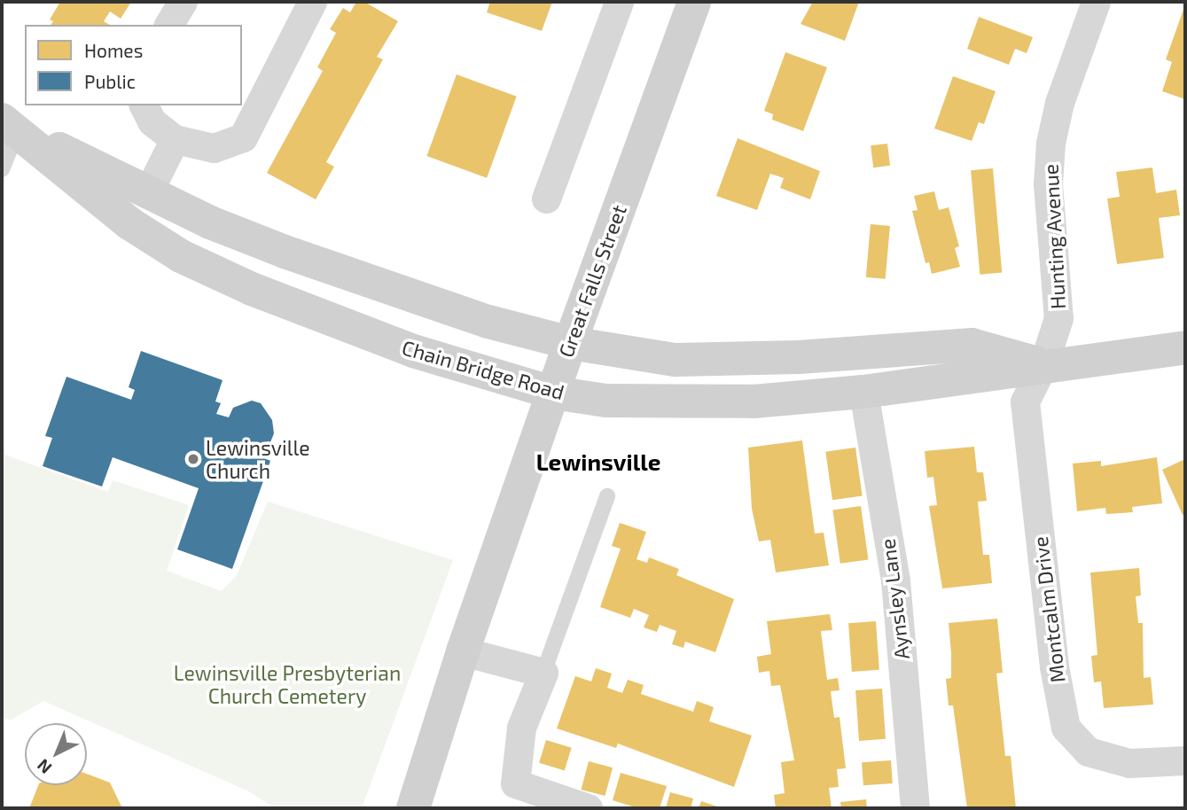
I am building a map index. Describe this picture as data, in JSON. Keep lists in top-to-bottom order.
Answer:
{
  "streets": {
    "main road": ["Great Falls Street", "Chain Bridge Road"],
    "street": ["Hunting Avenue", "Aynsley Lane", "Montcalm Drive"]
  },
  "crossings": [
    ["Hunting Avenue", "Chain Bridge Road"],
    ["Hunting Avenue", "Montcalm Drive"],
    ["Great Falls Street", "Chain Bridge Road"],
    ["Chain Bridge Road", "Aynsley Lane"],
    ["Chain Bridge Road", "Montcalm Drive"]
  ],
  "districts": ["Lewinsville"],
  "parks": ["Lewinsville Presbyterian Church Cemetery"],
  "places": ["Lewinsville Church"],
  "legend": ["Homes", "Public"],
  "north": "bottom left"
}
